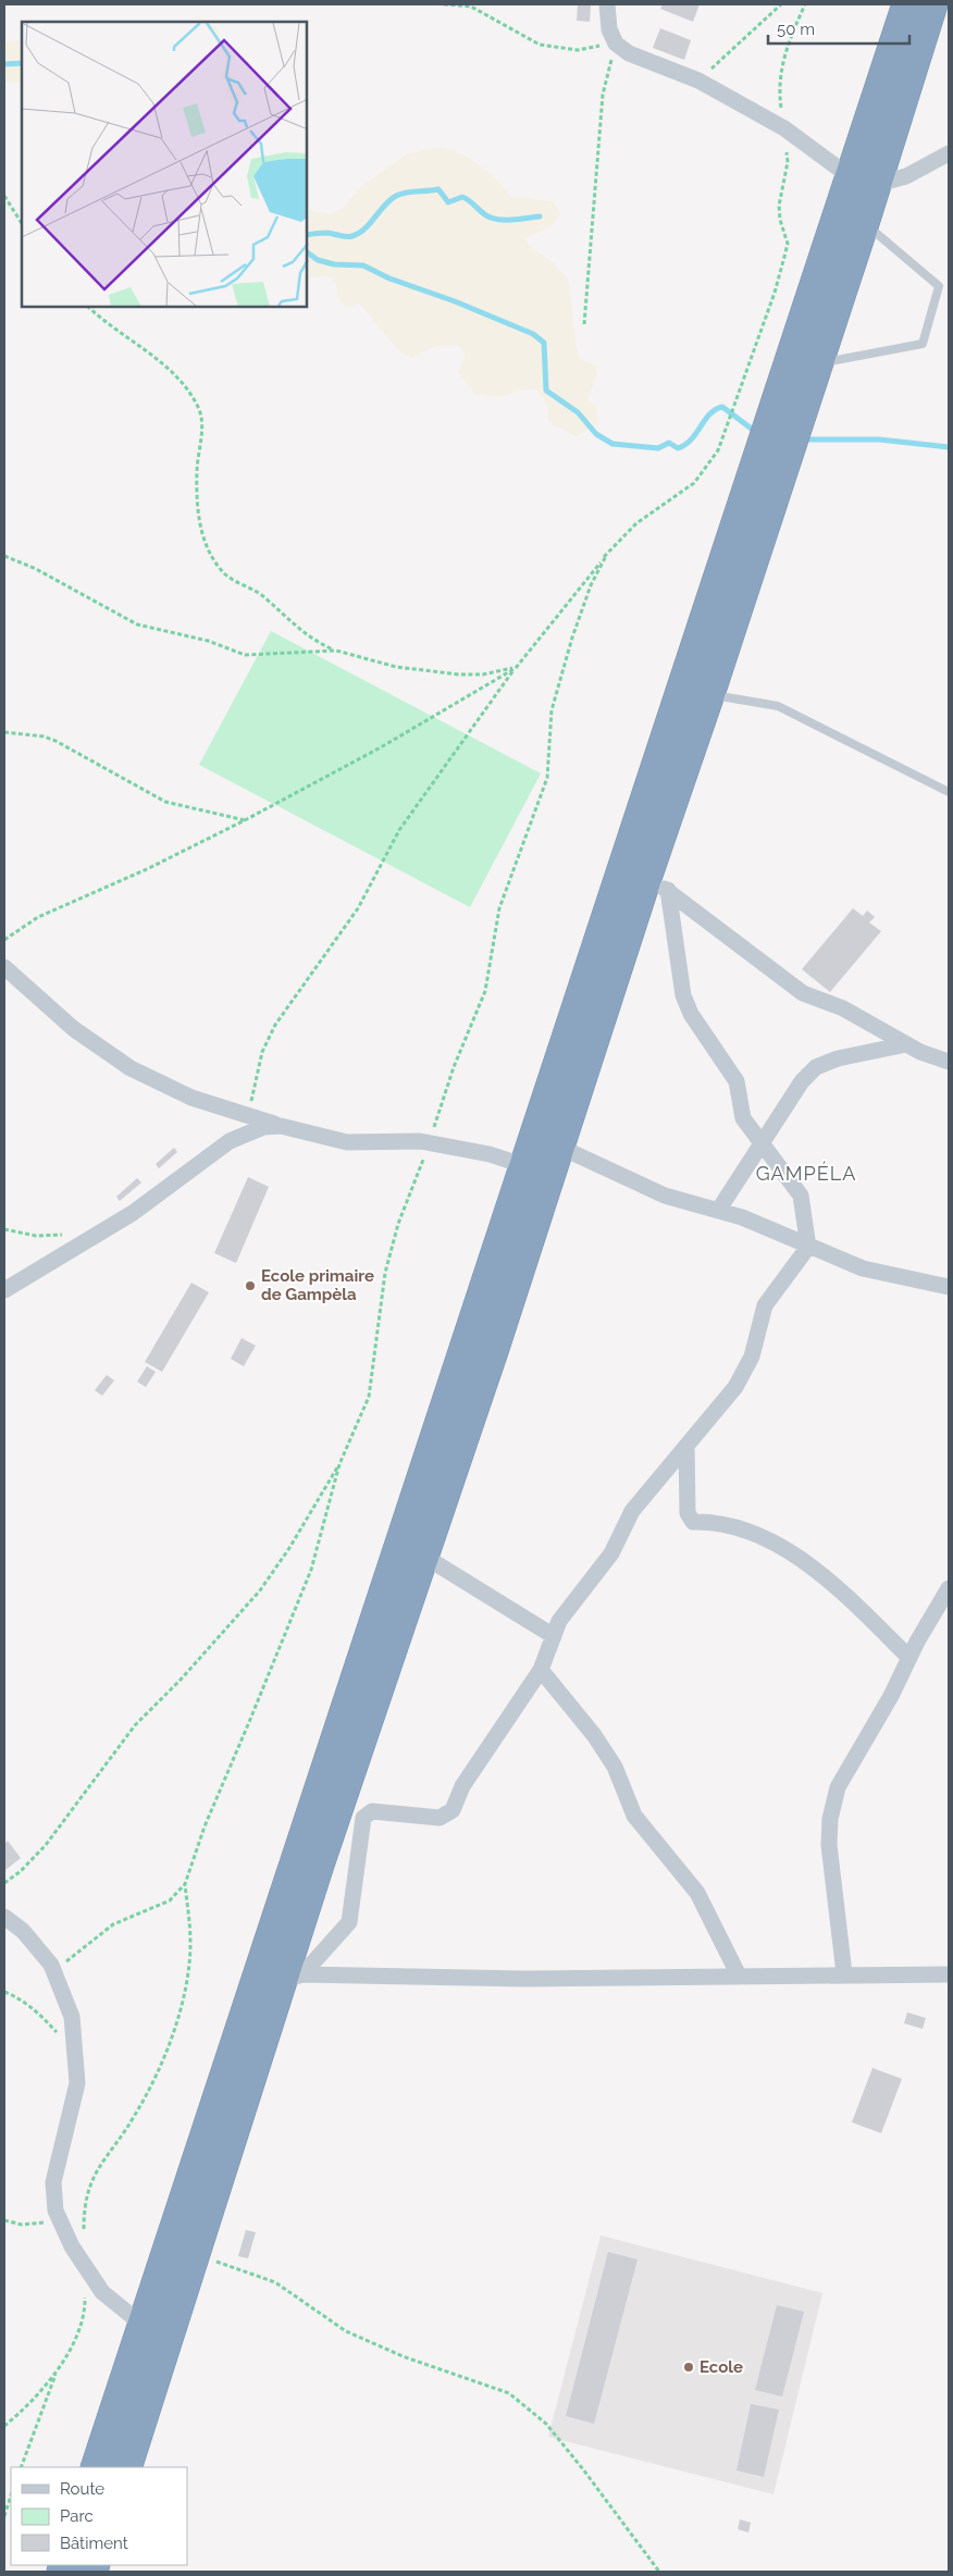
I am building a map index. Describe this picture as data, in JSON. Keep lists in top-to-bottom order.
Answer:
{
  "districts": ["GAMPÉLA"],
  "places": ["Ecole primaire de Gampèla", "Ecole"],
  "legend": ["Route", "Parc", "Bâtiment"],
  "scale_bar": "50 m"
}
